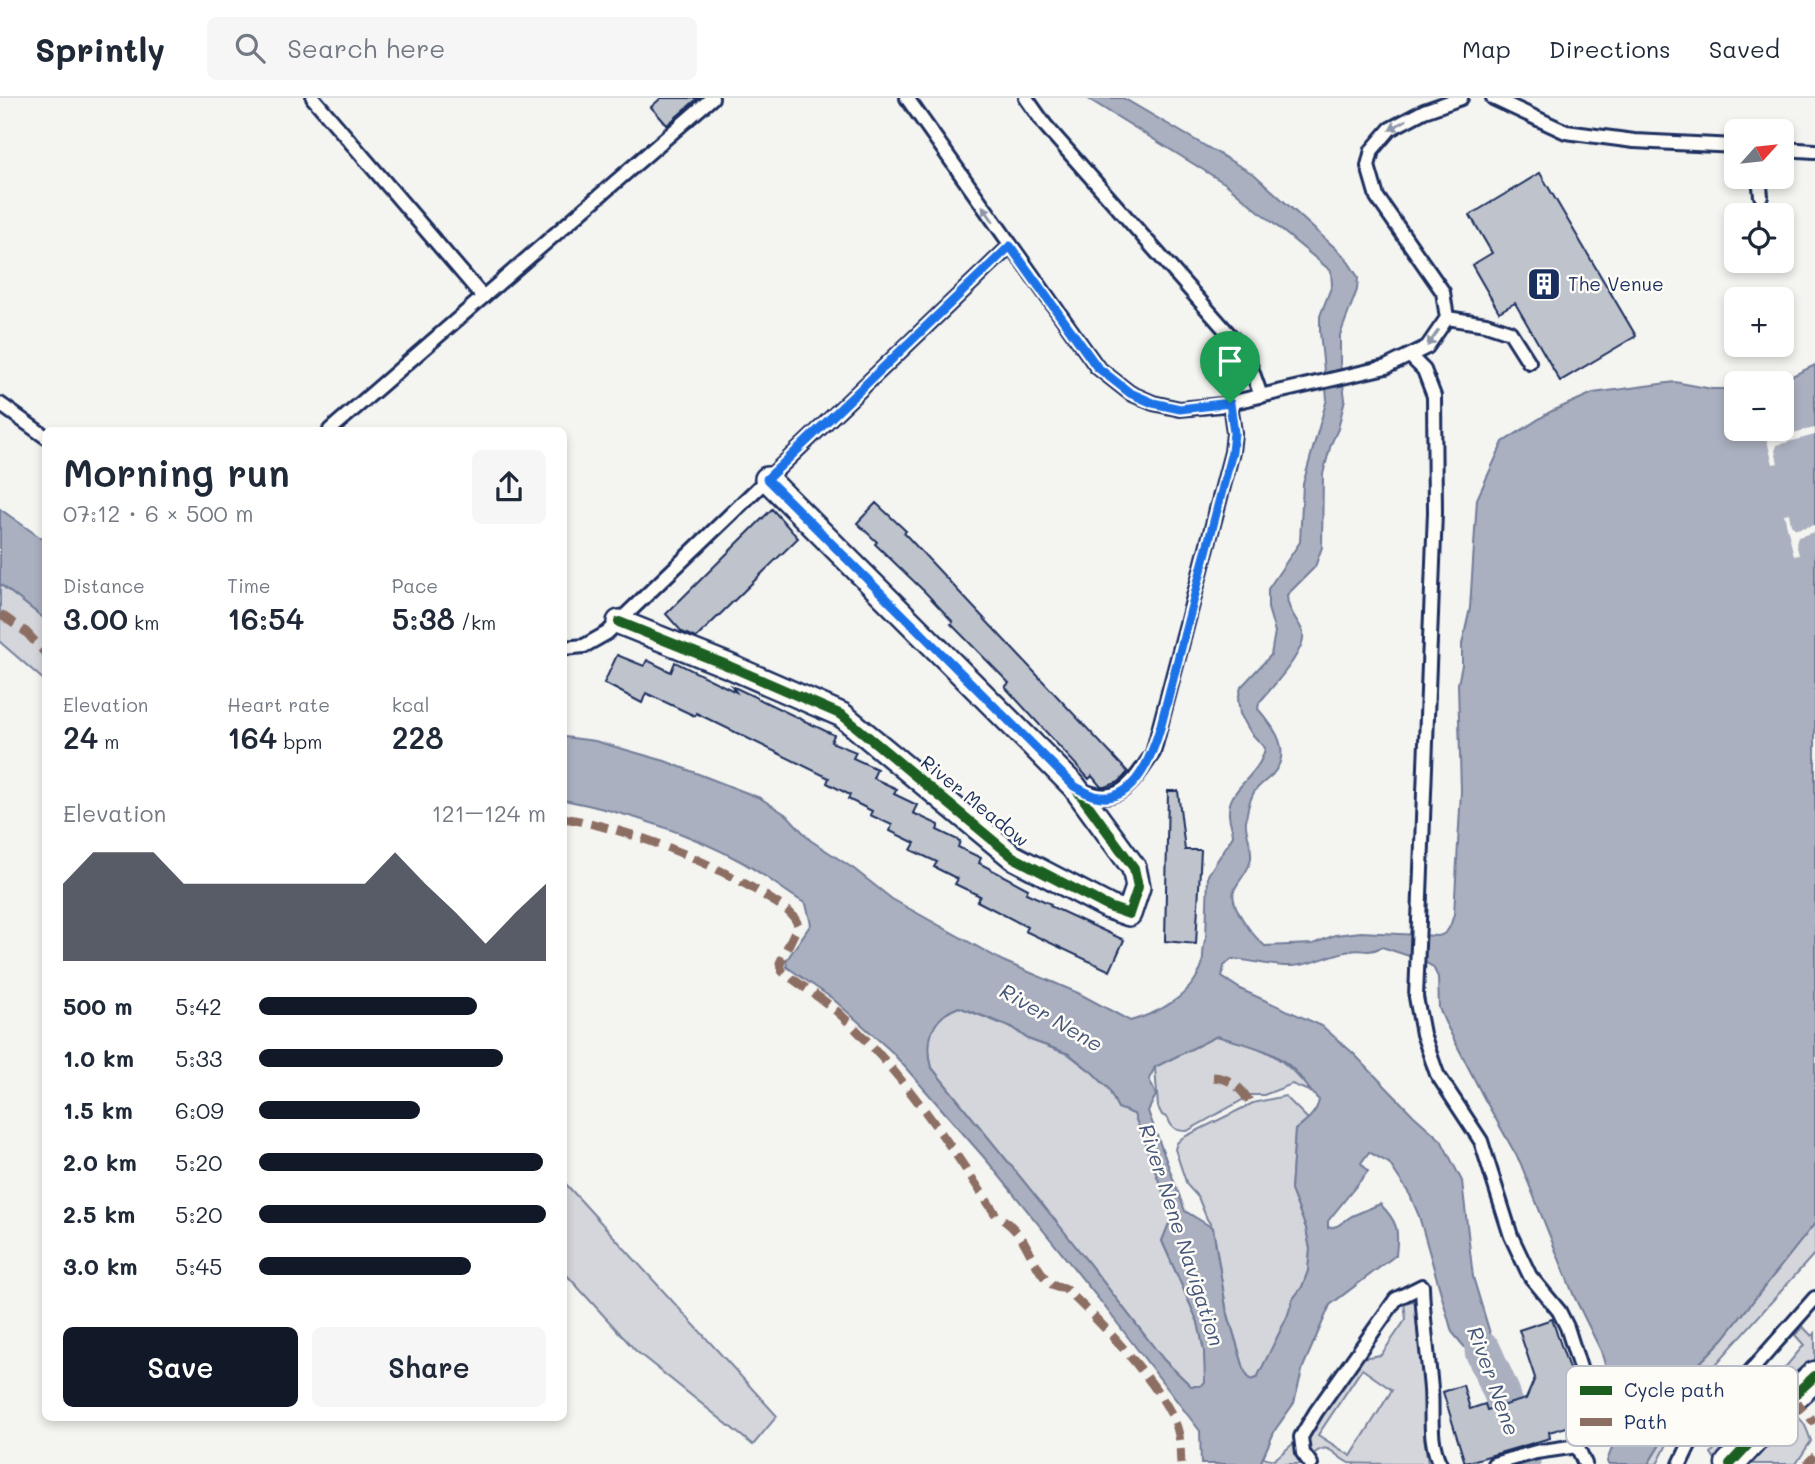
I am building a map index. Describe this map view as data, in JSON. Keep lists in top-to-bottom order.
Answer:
{
  "streets": {
    "street": ["River Meadow"]
  },
  "water": ["River Nene", "River Nene Navigation"],
  "places": {
    "building": ["The Venue"]
  },
  "legend": ["Cycle path", "Path"],
  "north": "top right",
  "page": {
    "header": "Sprintly",
    "search": "Search here",
    "nav": ["Map", "Directions", "Saved"],
    "map_buttons": ["+", "−"],
    "heading": ["Morning run", "07:12 · 6 × 500 m"],
    "stats": [
      ["Distance", "3.00 km"],
      ["Time", "16:54"],
      ["Pace", "5:38 /km"],
      ["Elevation", "24 m"],
      ["Heart rate", "164 bpm"],
      ["kcal", "228"]
    ],
    "chart": ["Elevation", "121–124 m"],
    "list": [
      {
        "name": "500 m",
        "note": "5:42"
      },
      {
        "name": "1.0 km",
        "note": "5:33"
      },
      {
        "name": "1.5 km",
        "note": "6:09"
      },
      {
        "name": "2.0 km",
        "note": "5:20"
      },
      {
        "name": "2.5 km",
        "note": "5:20"
      },
      {
        "name": "3.0 km",
        "note": "5:45"
      }
    ],
    "buttons": ["Save", "Share"]
  }
}
